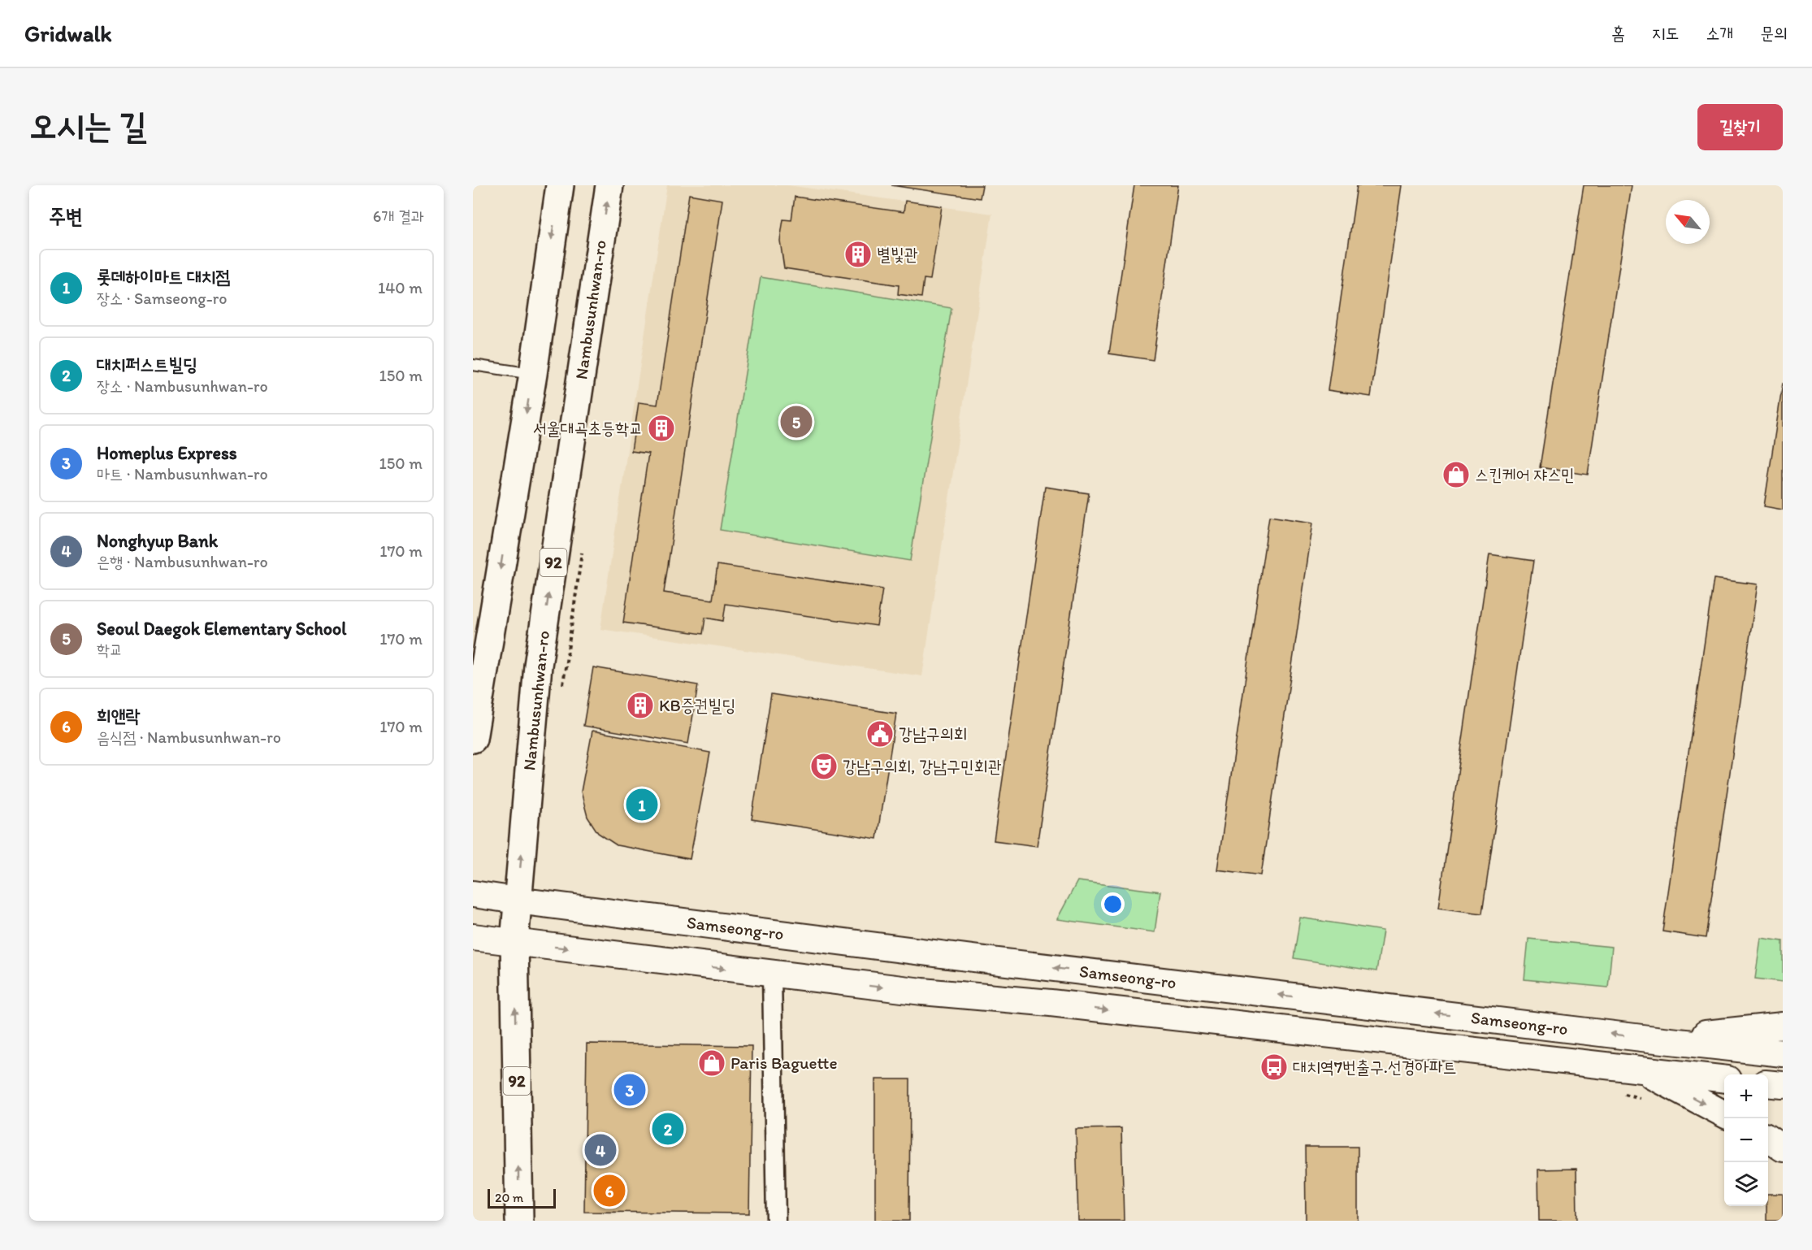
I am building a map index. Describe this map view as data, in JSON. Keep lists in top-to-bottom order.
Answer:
{
  "streets": {
    "main road": ["Nambusunhwan-ro", "92", "Samseong-ro"]
  },
  "crossings": [
    ["Nambusunhwan-ro", "Samseong-ro"]
  ],
  "places": {
    "building": ["별빛관", "서울대곡초등학교", "KB증권빌딩"],
    "shop": ["스킨케어 쟈스민", "Paris Baguette"],
    "public building": ["강남구의회"],
    "theatre": ["강남구의회, 강남구민회관"],
    "bus stop": ["대치역7번출구.선경아파트"]
  },
  "scale_bar": "20 m",
  "north": "top left",
  "page": {
    "header": "Gridwalk",
    "nav": [
      "홈",
      "지도",
      "소개",
      "문의"
    ],
    "buttons": "길찾기",
    "title": "오시는 길",
    "heading": ["주변", "6개 결과"],
    "list": [
      {
        "mark": "1",
        "name": "롯데하이마트 대치점",
        "note": "장소 · Samseong-ro",
        "value": "140 m"
      },
      {
        "mark": "2",
        "name": "대치퍼스트빌딩",
        "note": "장소 · Nambusunhwan-ro",
        "value": "150 m"
      },
      {
        "mark": "3",
        "name": "Homeplus Express",
        "note": "마트 · Nambusunhwan-ro",
        "value": "150 m"
      },
      {
        "mark": "4",
        "name": "Nonghyup Bank",
        "note": "은행 · Nambusunhwan-ro",
        "value": "170 m"
      },
      {
        "mark": "5",
        "name": "Seoul Daegok Elementary School",
        "note": "학교",
        "value": "170 m"
      },
      {
        "mark": "6",
        "name": "희앤락",
        "note": "음식점 · Nambusunhwan-ro",
        "value": "170 m"
      }
    ],
    "pins": [
      "5",
      "1",
      "3",
      "2",
      "4",
      "6"
    ],
    "map_buttons": ["+", "−"],
    "scale": "20 m"
  }
}
